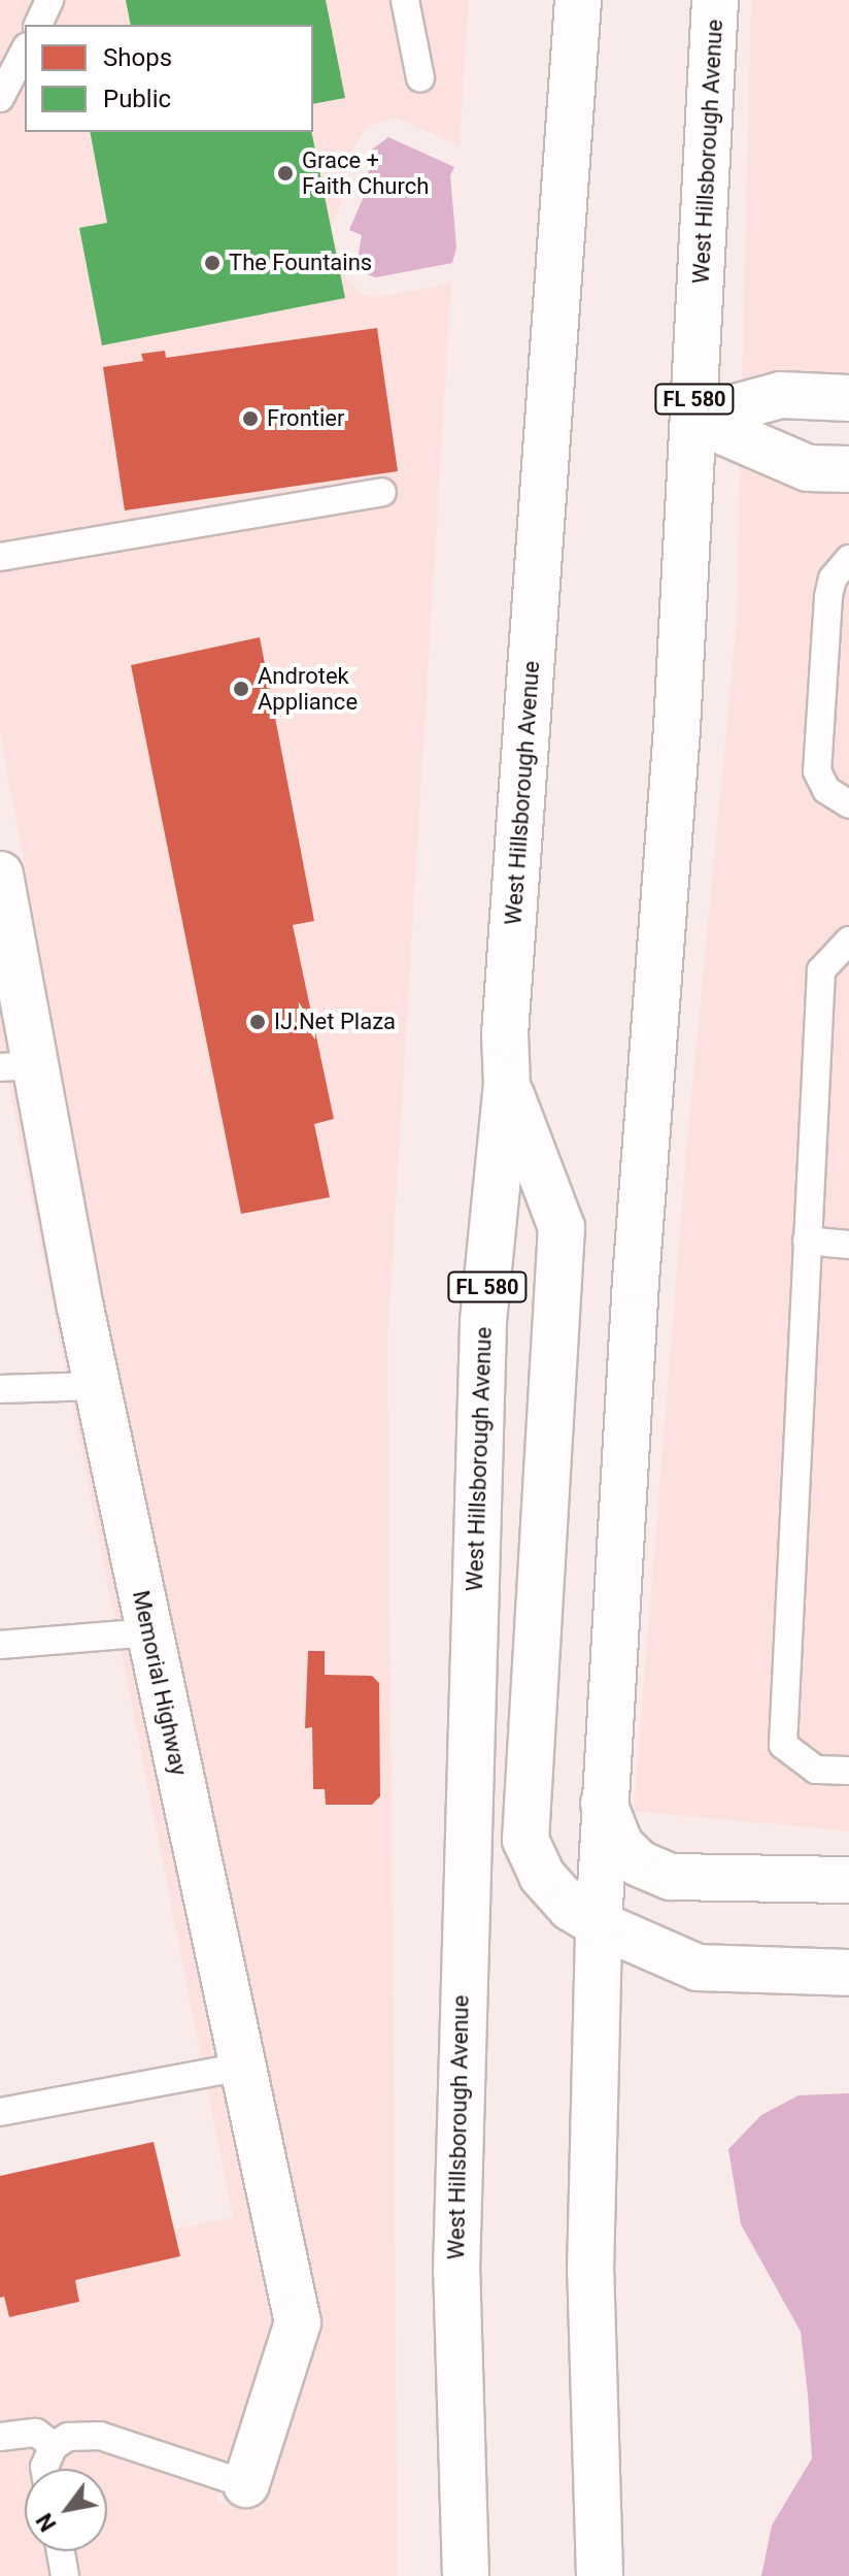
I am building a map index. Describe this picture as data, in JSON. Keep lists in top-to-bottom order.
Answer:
{
  "streets": {
    "main road": ["West Hillsborough Avenue", "FL 580", "Memorial Highway"]
  },
  "places": [
    "Grace + Faith Church",
    "The Fountains",
    "Frontier",
    "Androtek Appliance",
    "IJ.Net Plaza"
  ],
  "legend": ["Shops", "Public"],
  "north": "bottom left"
}
